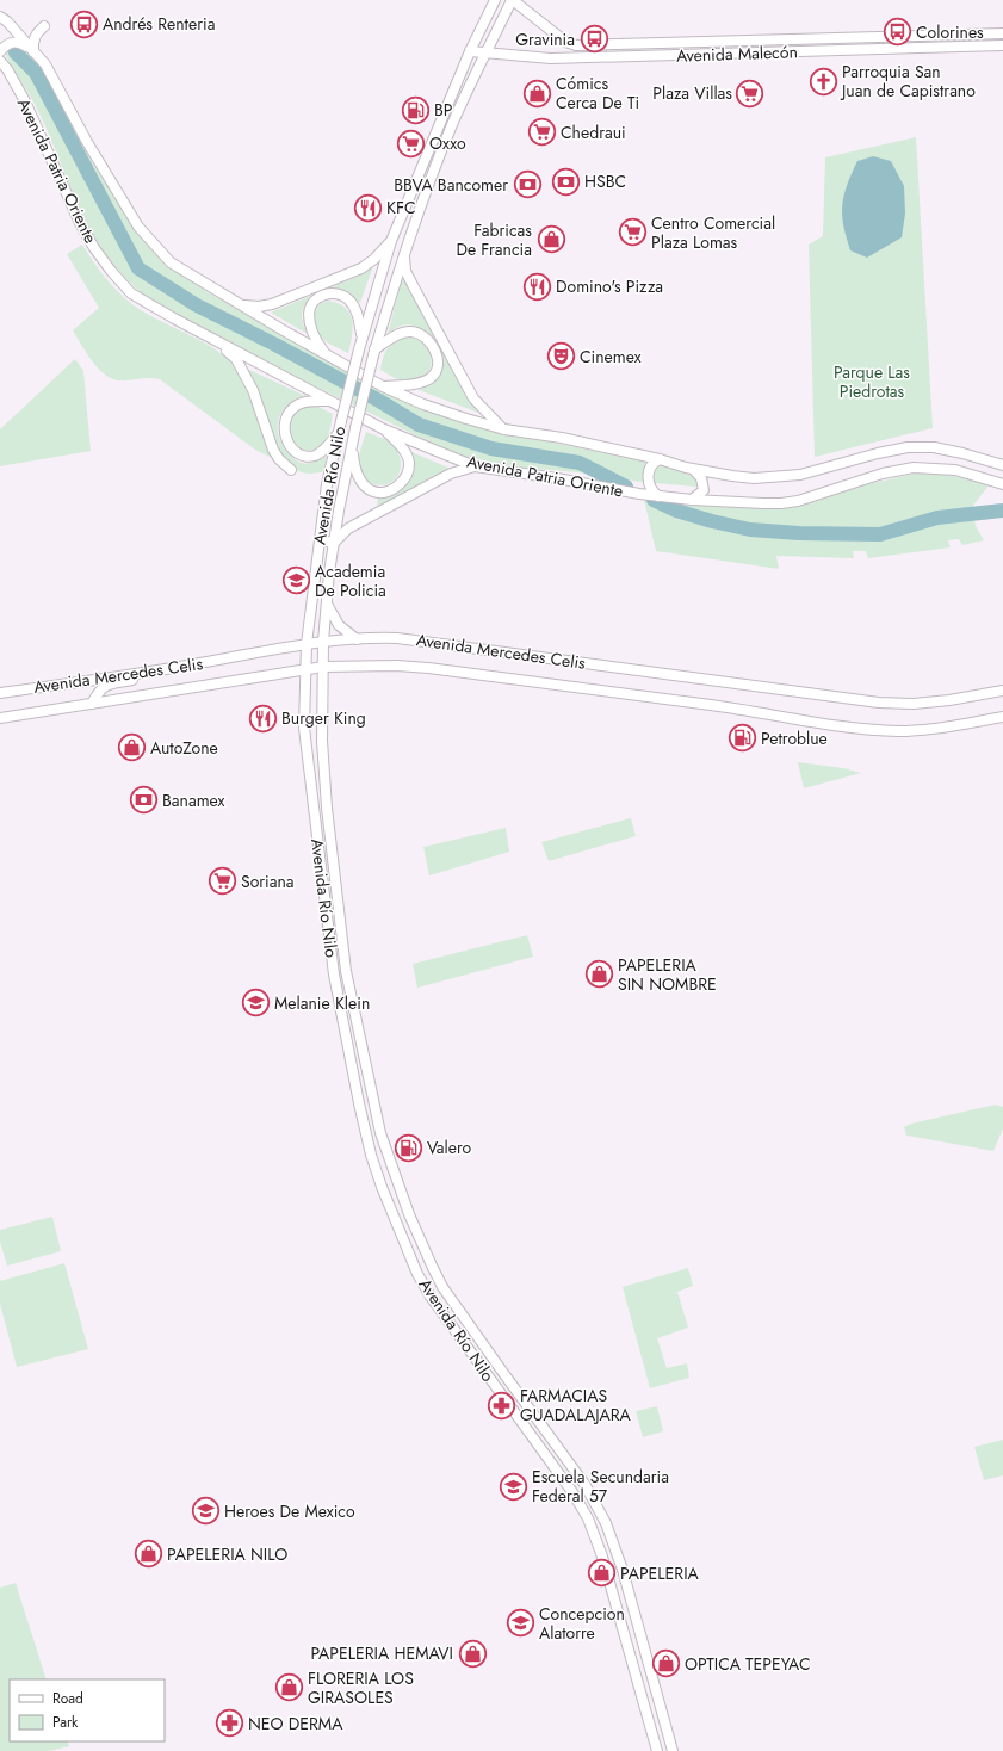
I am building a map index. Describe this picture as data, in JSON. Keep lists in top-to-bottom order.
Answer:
{
  "streets": {
    "main road": [
      "Avenida Malecón",
      "Avenida Patria Oriente",
      "Avenida Río Nilo",
      "Avenida Mercedes Celis"
    ]
  },
  "crossings": [
    ["Avenida Malecón", "Avenida Río Nilo"],
    ["Avenida Río Nilo", "Avenida Mercedes Celis"]
  ],
  "parks": ["Parque Las Piedrotas"],
  "places": {
    "bus stop": ["Andrés Renteria", "Colorines", "Gravinia"],
    "church": ["Parroquia San Juan de Capistrano"],
    "shop": [
      "Cómics Cerca De Ti",
      "Fabricas De Francia",
      "AutoZone",
      "PAPELERIA SIN NOMBRE",
      "PAPELERIA NILO",
      "PAPELERIA",
      "PAPELERIA HEMAVI",
      "OPTICA TEPEYAC",
      "FLORERIA LOS GIRASOLES"
    ],
    "supermarket": [
      "Plaza Villas",
      "Chedraui",
      "Oxxo",
      "Centro Comercial Plaza Lomas",
      "Soriana"
    ],
    "fuel station": ["BP", "Petroblue", "Valero"],
    "bank": ["HSBC", "BBVA Bancomer", "Banamex"],
    "restaurant": ["KFC", "Domino's Pizza", "Burger King"],
    "theatre": ["Cinemex"],
    "school or university": [
      "Academia De Policia",
      "Melanie Klein",
      "Escuela Secundaria Federal 57",
      "Heroes De Mexico",
      "Concepcion Alatorre"
    ],
    "pharmacy": ["FARMACIAS GUADALAJARA", "NEO DERMA"]
  },
  "legend": ["Road", "Park"]
}
